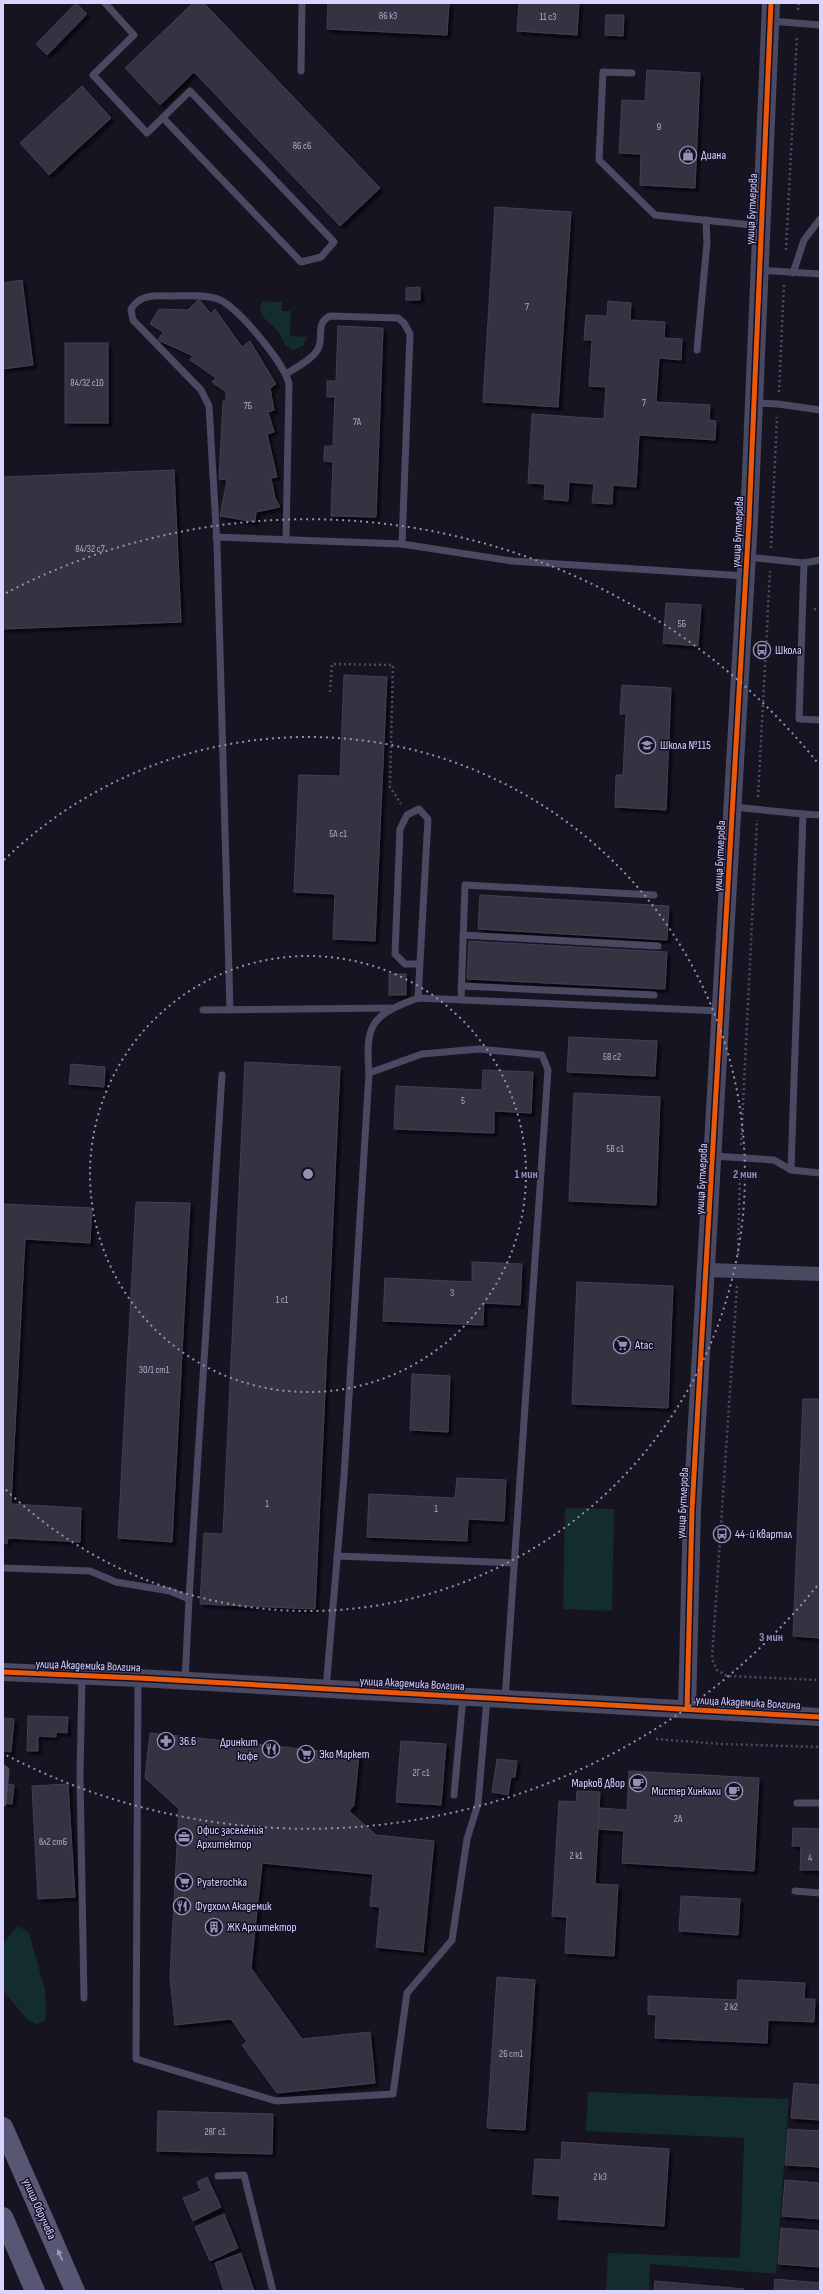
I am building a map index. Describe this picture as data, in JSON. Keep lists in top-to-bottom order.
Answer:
{
  "streets": {
    "main road": ["улица Обручева"],
    "street": ["улица Бутлерова", "улица Академика Волгина"]
  },
  "crossings": [
    ["улица Бутлерова", "улица Академика Волгина"]
  ],
  "places": {
    "shop": ["Диана"],
    "bus stop": ["Школа", "44-й квартал"],
    "school or university": ["Школа №115"],
    "supermarket": ["Atac", "Эко Маркет", "Pyaterochka"],
    "pharmacy": ["36.6"],
    "restaurant": ["Дринкит кофе", "Фудхолл Академик"],
    "cafe": ["Марков Двор", "Мистер Хинкали"],
    "office": ["Офис заселения Архитектор"],
    "building": ["ЖК Архитектор"]
  },
  "house_numbers": [
    "86 к3",
    "11 с3",
    "9",
    "86 с6",
    "7",
    "84/32 с10",
    "7",
    "7Б",
    "7А",
    "84/32 с7",
    "5Б",
    "5А с1",
    "5В с2",
    "5",
    "5В с1",
    "3",
    "1 с1",
    "30/1 ст1",
    "1",
    "1",
    "2Г с1",
    "2А",
    "вл2 ст6",
    "2 к1",
    "4",
    "2 к2",
    "26 ст1",
    "28Г с1",
    "2 к3"
  ],
  "rings": ["1 мин", "2 мин", "3 мин"]
}
